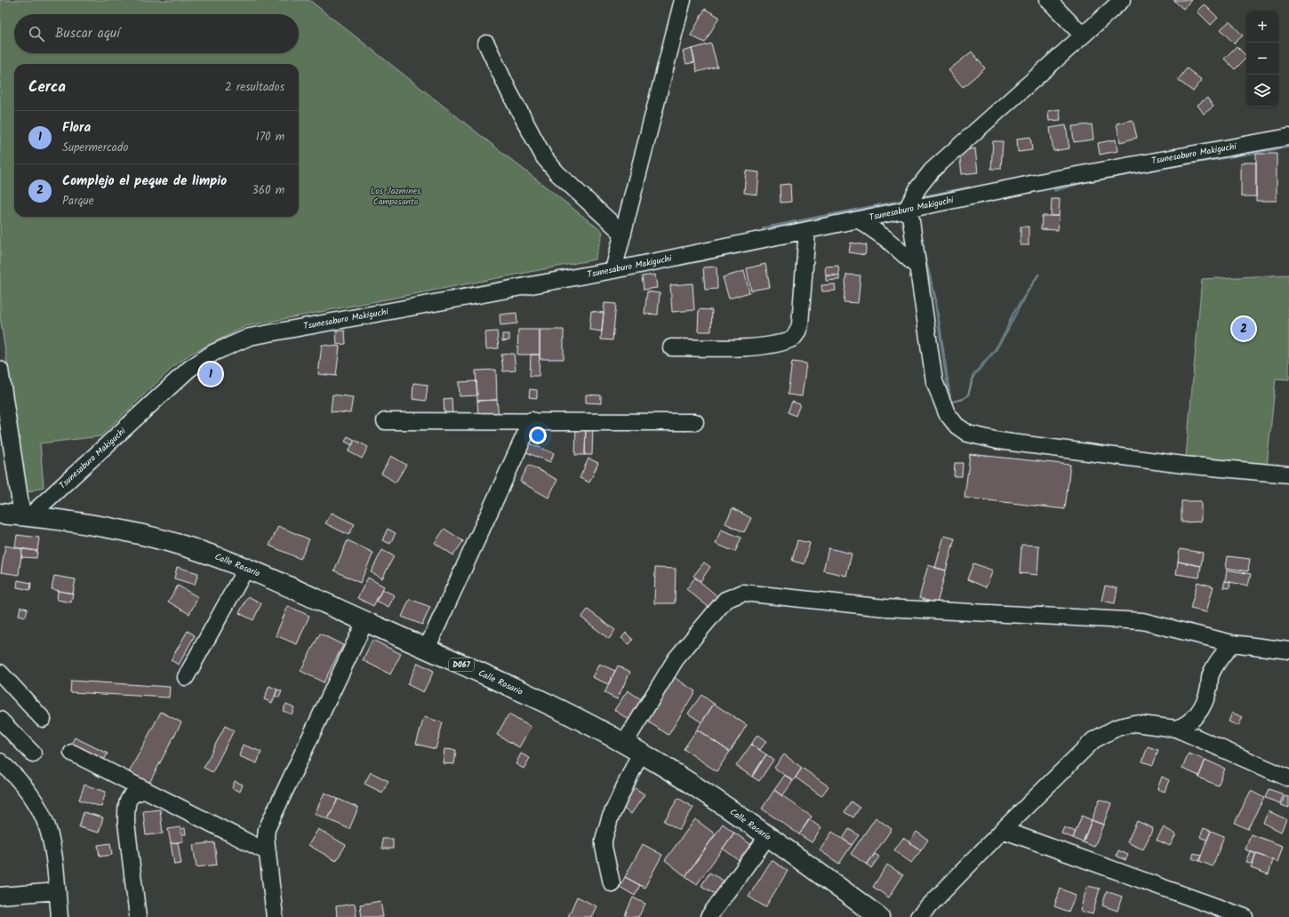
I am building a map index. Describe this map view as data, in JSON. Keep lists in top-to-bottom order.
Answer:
{
  "streets": {
    "main road": ["Calle Rosario", "D067"],
    "street": ["Tsunesaburo Makiguchi"]
  },
  "crossings": [
    ["Tsunesaburo Makiguchi", "Calle Rosario"]
  ],
  "parks": ["Los Jazmines Camposanto"],
  "page": {
    "map_buttons": ["+", "−"],
    "search": "Buscar aquí",
    "heading": ["Cerca", "2 resultados"],
    "list": [
      {
        "mark": "1",
        "name": "Flora",
        "note": "Supermercado",
        "value": "170 m"
      },
      {
        "mark": "2",
        "name": "Complejo el peque de limpio",
        "note": "Parque",
        "value": "360 m"
      }
    ],
    "pins": ["2", "1"]
  }
}
